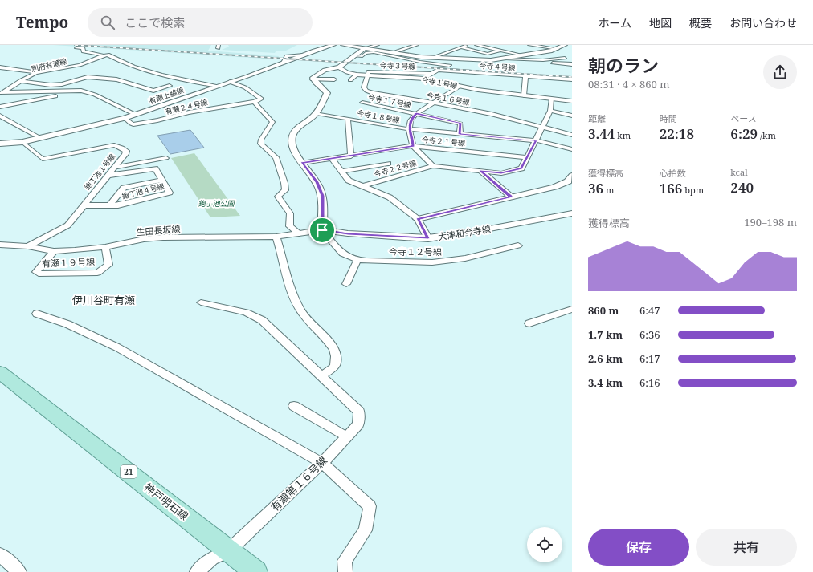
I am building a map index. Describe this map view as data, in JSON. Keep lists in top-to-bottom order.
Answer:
{
  "streets": {
    "main road": ["21", "神戸明石線"],
    "street": [
      "別府有瀬線",
      "今寺３号線",
      "今寺４号線",
      "今寺１号線",
      "有瀬上脇線",
      "今寺１６号線",
      "今寺１７号線",
      "有瀬２４号線",
      "今寺１８号線",
      "今寺２１号線",
      "今寺２２号線",
      "鉋丁池１号線",
      "鉋丁池４号線",
      "生田長坂線",
      "大津和今寺線",
      "今寺１２号線",
      "有瀬１９号線",
      "有瀬第１６号線"
    ]
  },
  "crossings": [
    ["今寺３号線", "今寺４号線"],
    ["今寺３号線", "今寺１号線"],
    ["今寺３号線", "今寺１６号線"],
    ["今寺４号線", "今寺１号線"],
    ["今寺１号線", "今寺１６号線"],
    ["有瀬上脇線", "有瀬２４号線"],
    ["有瀬上脇線", "鉋丁池１号線"],
    ["今寺１７号線", "今寺１８号線"],
    ["今寺１８号線", "今寺２１号線"],
    ["鉋丁池１号線", "鉋丁池４号線"],
    ["鉋丁池１号線", "生田長坂線"],
    ["生田長坂線", "大津和今寺線"],
    ["生田長坂線", "有瀬１９号線"],
    ["大津和今寺線", "今寺１２号線"],
    ["有瀬第１６号線", "神戸明石線"]
  ],
  "districts": ["伊川谷町有瀬"],
  "parks": ["鉋丁池公園"],
  "page": {
    "header": "Tempo",
    "search": "ここで検索",
    "nav": [
      "ホーム",
      "地図",
      "概要",
      "お問い合わせ"
    ],
    "heading": ["朝のラン", "08:31 · 4 × 860 m"],
    "stats": [
      ["距離", "3.44 km"],
      ["時間", "22:18"],
      ["ペース", "6:29 /km"],
      ["獲得標高", "36 m"],
      ["心拍数", "166 bpm"],
      ["kcal", "240"]
    ],
    "chart": ["獲得標高", "190–198 m"],
    "list": [
      {
        "name": "860 m",
        "note": "6:47"
      },
      {
        "name": "1.7 km",
        "note": "6:36"
      },
      {
        "name": "2.6 km",
        "note": "6:17"
      },
      {
        "name": "3.4 km",
        "note": "6:16"
      }
    ],
    "buttons": ["保存", "共有"]
  }
}
